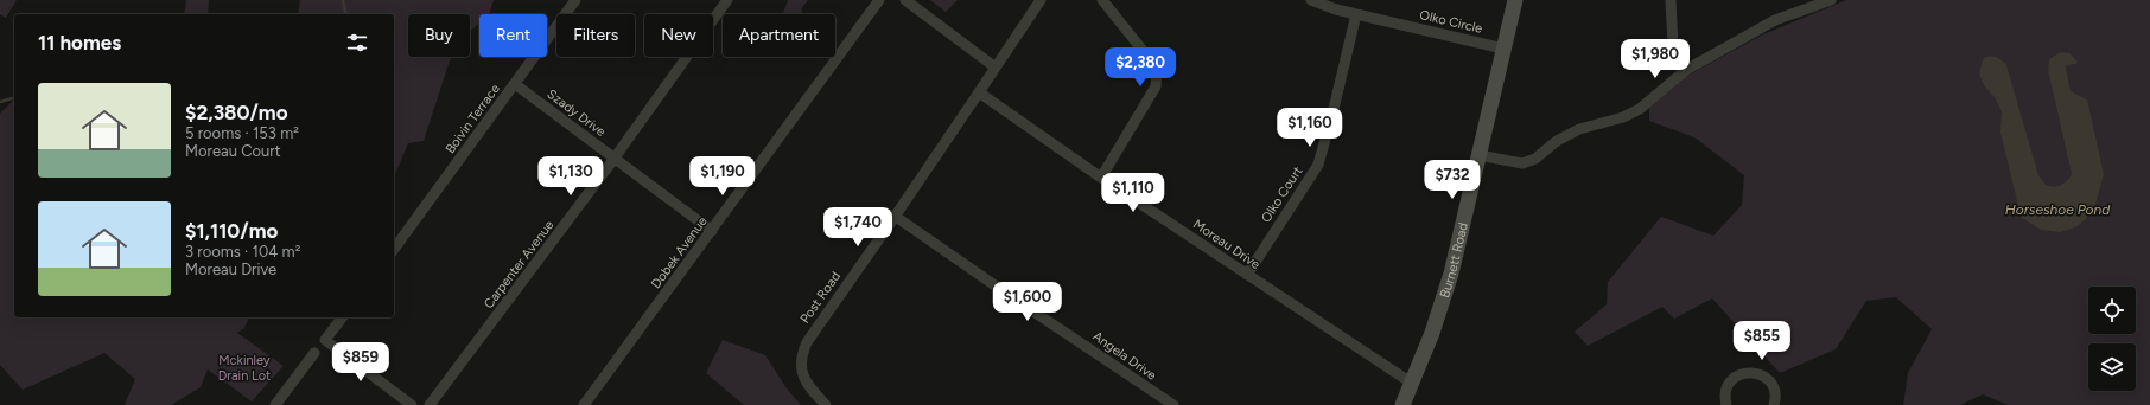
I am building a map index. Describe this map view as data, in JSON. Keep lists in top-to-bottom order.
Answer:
{
  "streets": {
    "main road": ["Burnett Road"],
    "street": [
      "Olko Circle",
      "Szady Drive",
      "Boivin Terrace",
      "Olko Court",
      "Moreau Drive",
      "Dobek Avenue",
      "Carpenter Avenue",
      "Post Road",
      "Angela Drive"
    ]
  },
  "crossings": [
    ["Olko Circle", "Olko Court"],
    ["Olko Circle", "Burnett Road"],
    ["Szady Drive", "Boivin Terrace"],
    ["Szady Drive", "Dobek Avenue"],
    ["Szady Drive", "Carpenter Avenue"],
    ["Olko Court", "Moreau Drive"],
    ["Moreau Drive", "Burnett Road"],
    ["Moreau Drive", "Post Road"],
    ["Post Road", "Angela Drive"]
  ],
  "water": ["Horseshoe Pond"],
  "parks": ["Mckinley Drain Lot"],
  "page": {
    "chip": [
      "Buy",
      "Rent",
      "Filters",
      "New",
      "Apartment"
    ],
    "heading": "11 homes",
    "price": [
      "$1,980",
      "$2,380",
      "$1,160",
      "$1,130",
      "$1,190",
      "$732",
      "$1,110",
      "$1,740",
      "$1,600",
      "$855",
      "$859"
    ],
    "list": [
      {
        "name": "$2,380/mo",
        "note": "5 rooms · 153 m² · Moreau Court"
      },
      {
        "name": "$1,110/mo",
        "note": "3 rooms · 104 m² · Moreau Drive"
      }
    ]
  }
}
